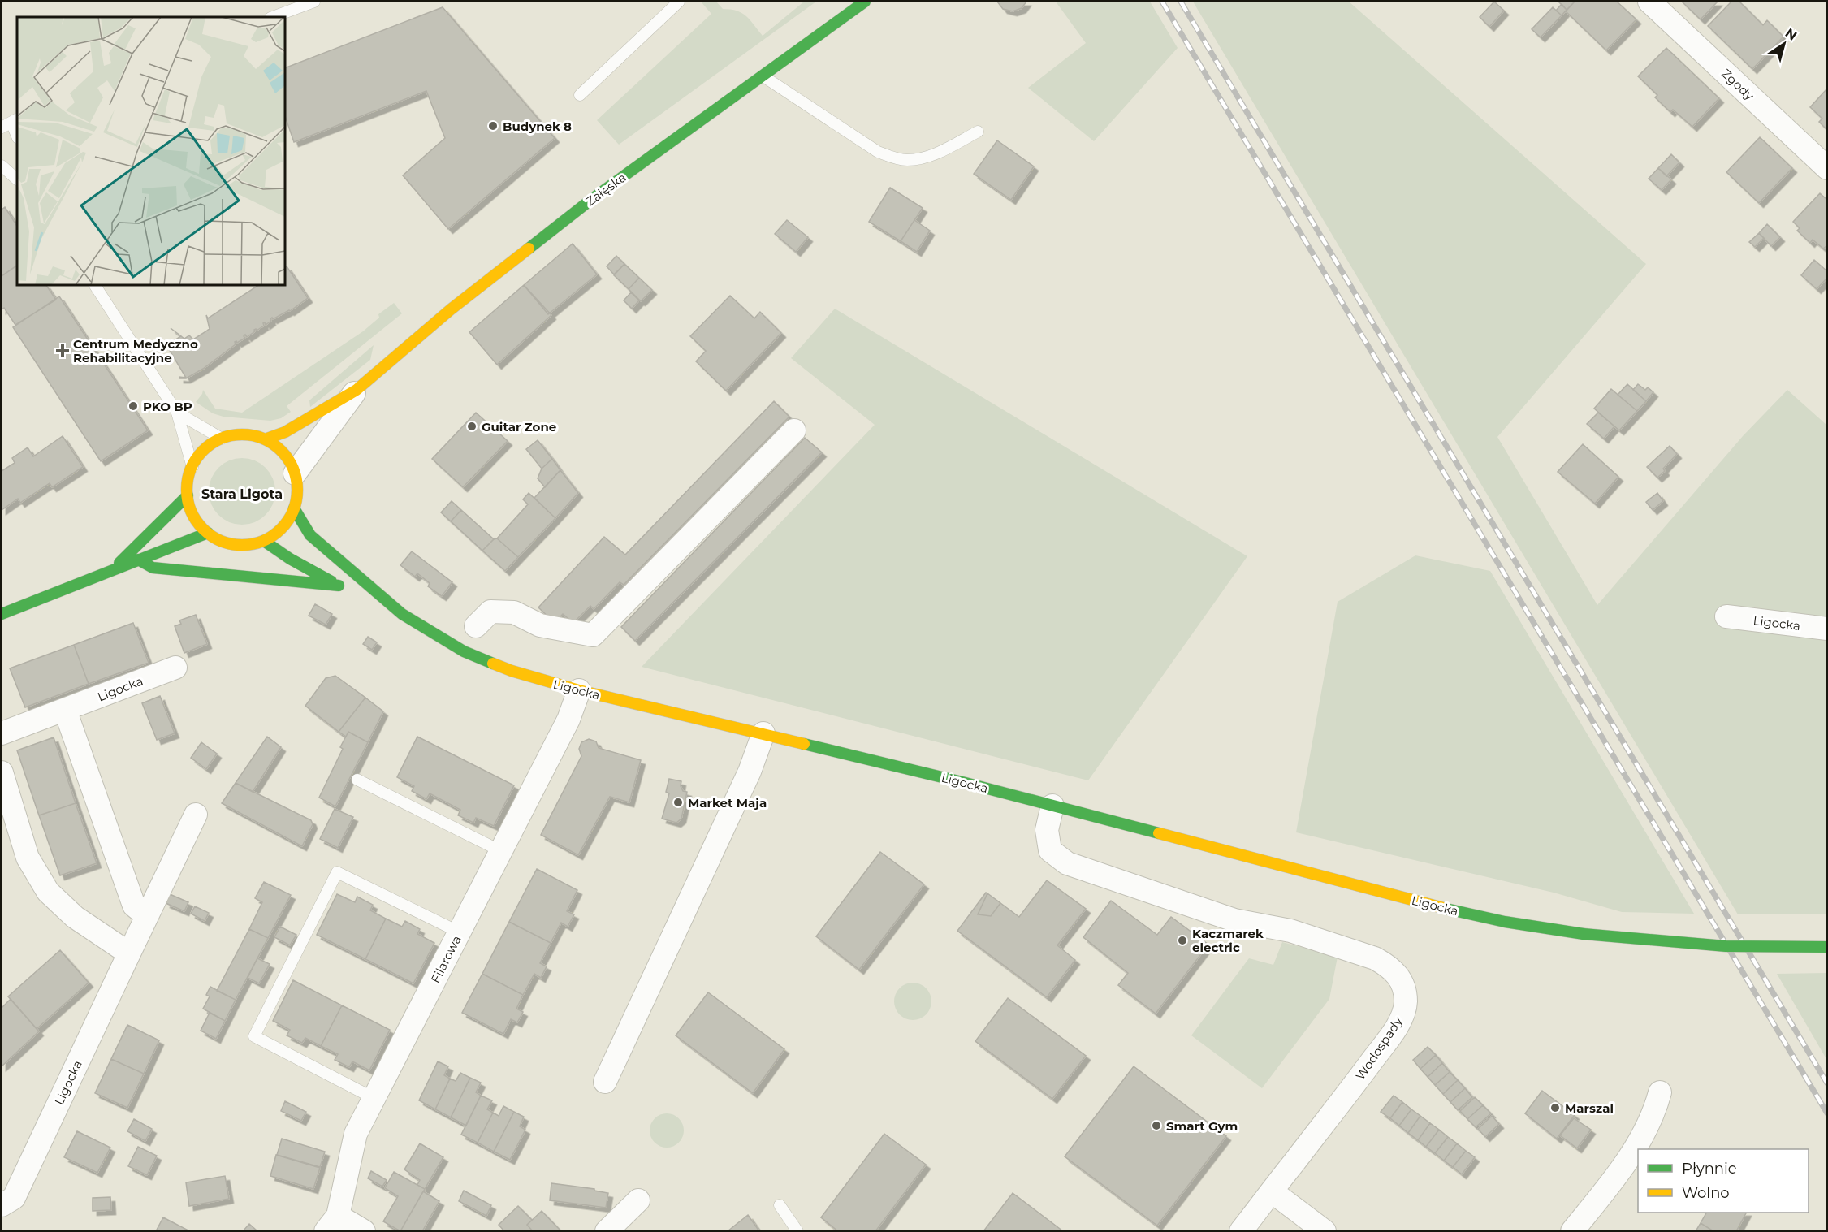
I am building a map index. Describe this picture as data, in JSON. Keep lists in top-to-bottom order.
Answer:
{
  "streets": {
    "street": [
      "Zgody",
      "Załęska",
      "Ligocka",
      "Filarowa",
      "Wodospady"
    ]
  },
  "crossings": [
    ["Załęska", "Ligocka"],
    ["Ligocka", "Filarowa"],
    ["Ligocka", "Wodospady"]
  ],
  "districts": ["Stara Ligota"],
  "places": {
    "other": [
      "Budynek 8",
      "PKO BP",
      "Guitar Zone",
      "Market Maja",
      "Kaczmarek electric",
      "Marszal",
      "Smart Gym"
    ],
    "health": ["Centrum Medyczno Rehabilitacyjne"]
  },
  "legend": ["Płynnie", "Wolno"],
  "north": "top right"
}
